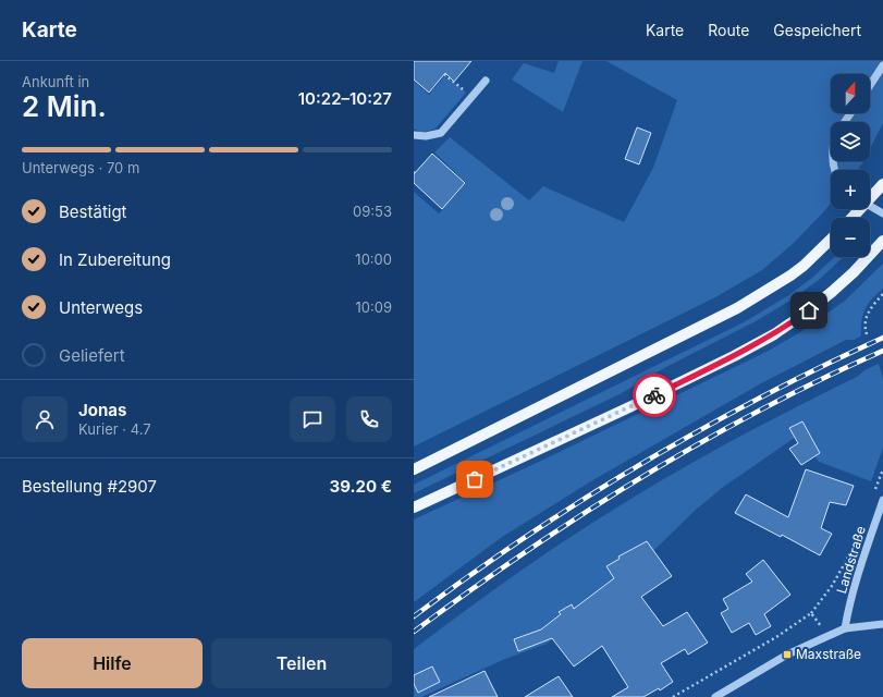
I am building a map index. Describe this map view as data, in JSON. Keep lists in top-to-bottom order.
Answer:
{
  "streets": {
    "street": ["Landstraße"]
  },
  "places": {
    "transit": ["Maxstraße"]
  },
  "north": "top",
  "page": {
    "header": "Karte",
    "nav": ["Karte", "Route", "Gespeichert"],
    "heading": ["2 Min.", "Ankunft in", "10:22–10:27"],
    "panel": [
      "Jonas",
      "Kurier · 4.7",
      "Bestellung #2907",
      "39.20 €"
    ],
    "map_buttons": ["+", "−"],
    "bar": "Unterwegs · 70 m",
    "list": [
      ["Bestätigt", "09:53"],
      ["In Zubereitung", "10:00"],
      ["Unterwegs", "10:09"],
      "Geliefert"
    ],
    "buttons": ["Hilfe", "Teilen"]
  }
}
